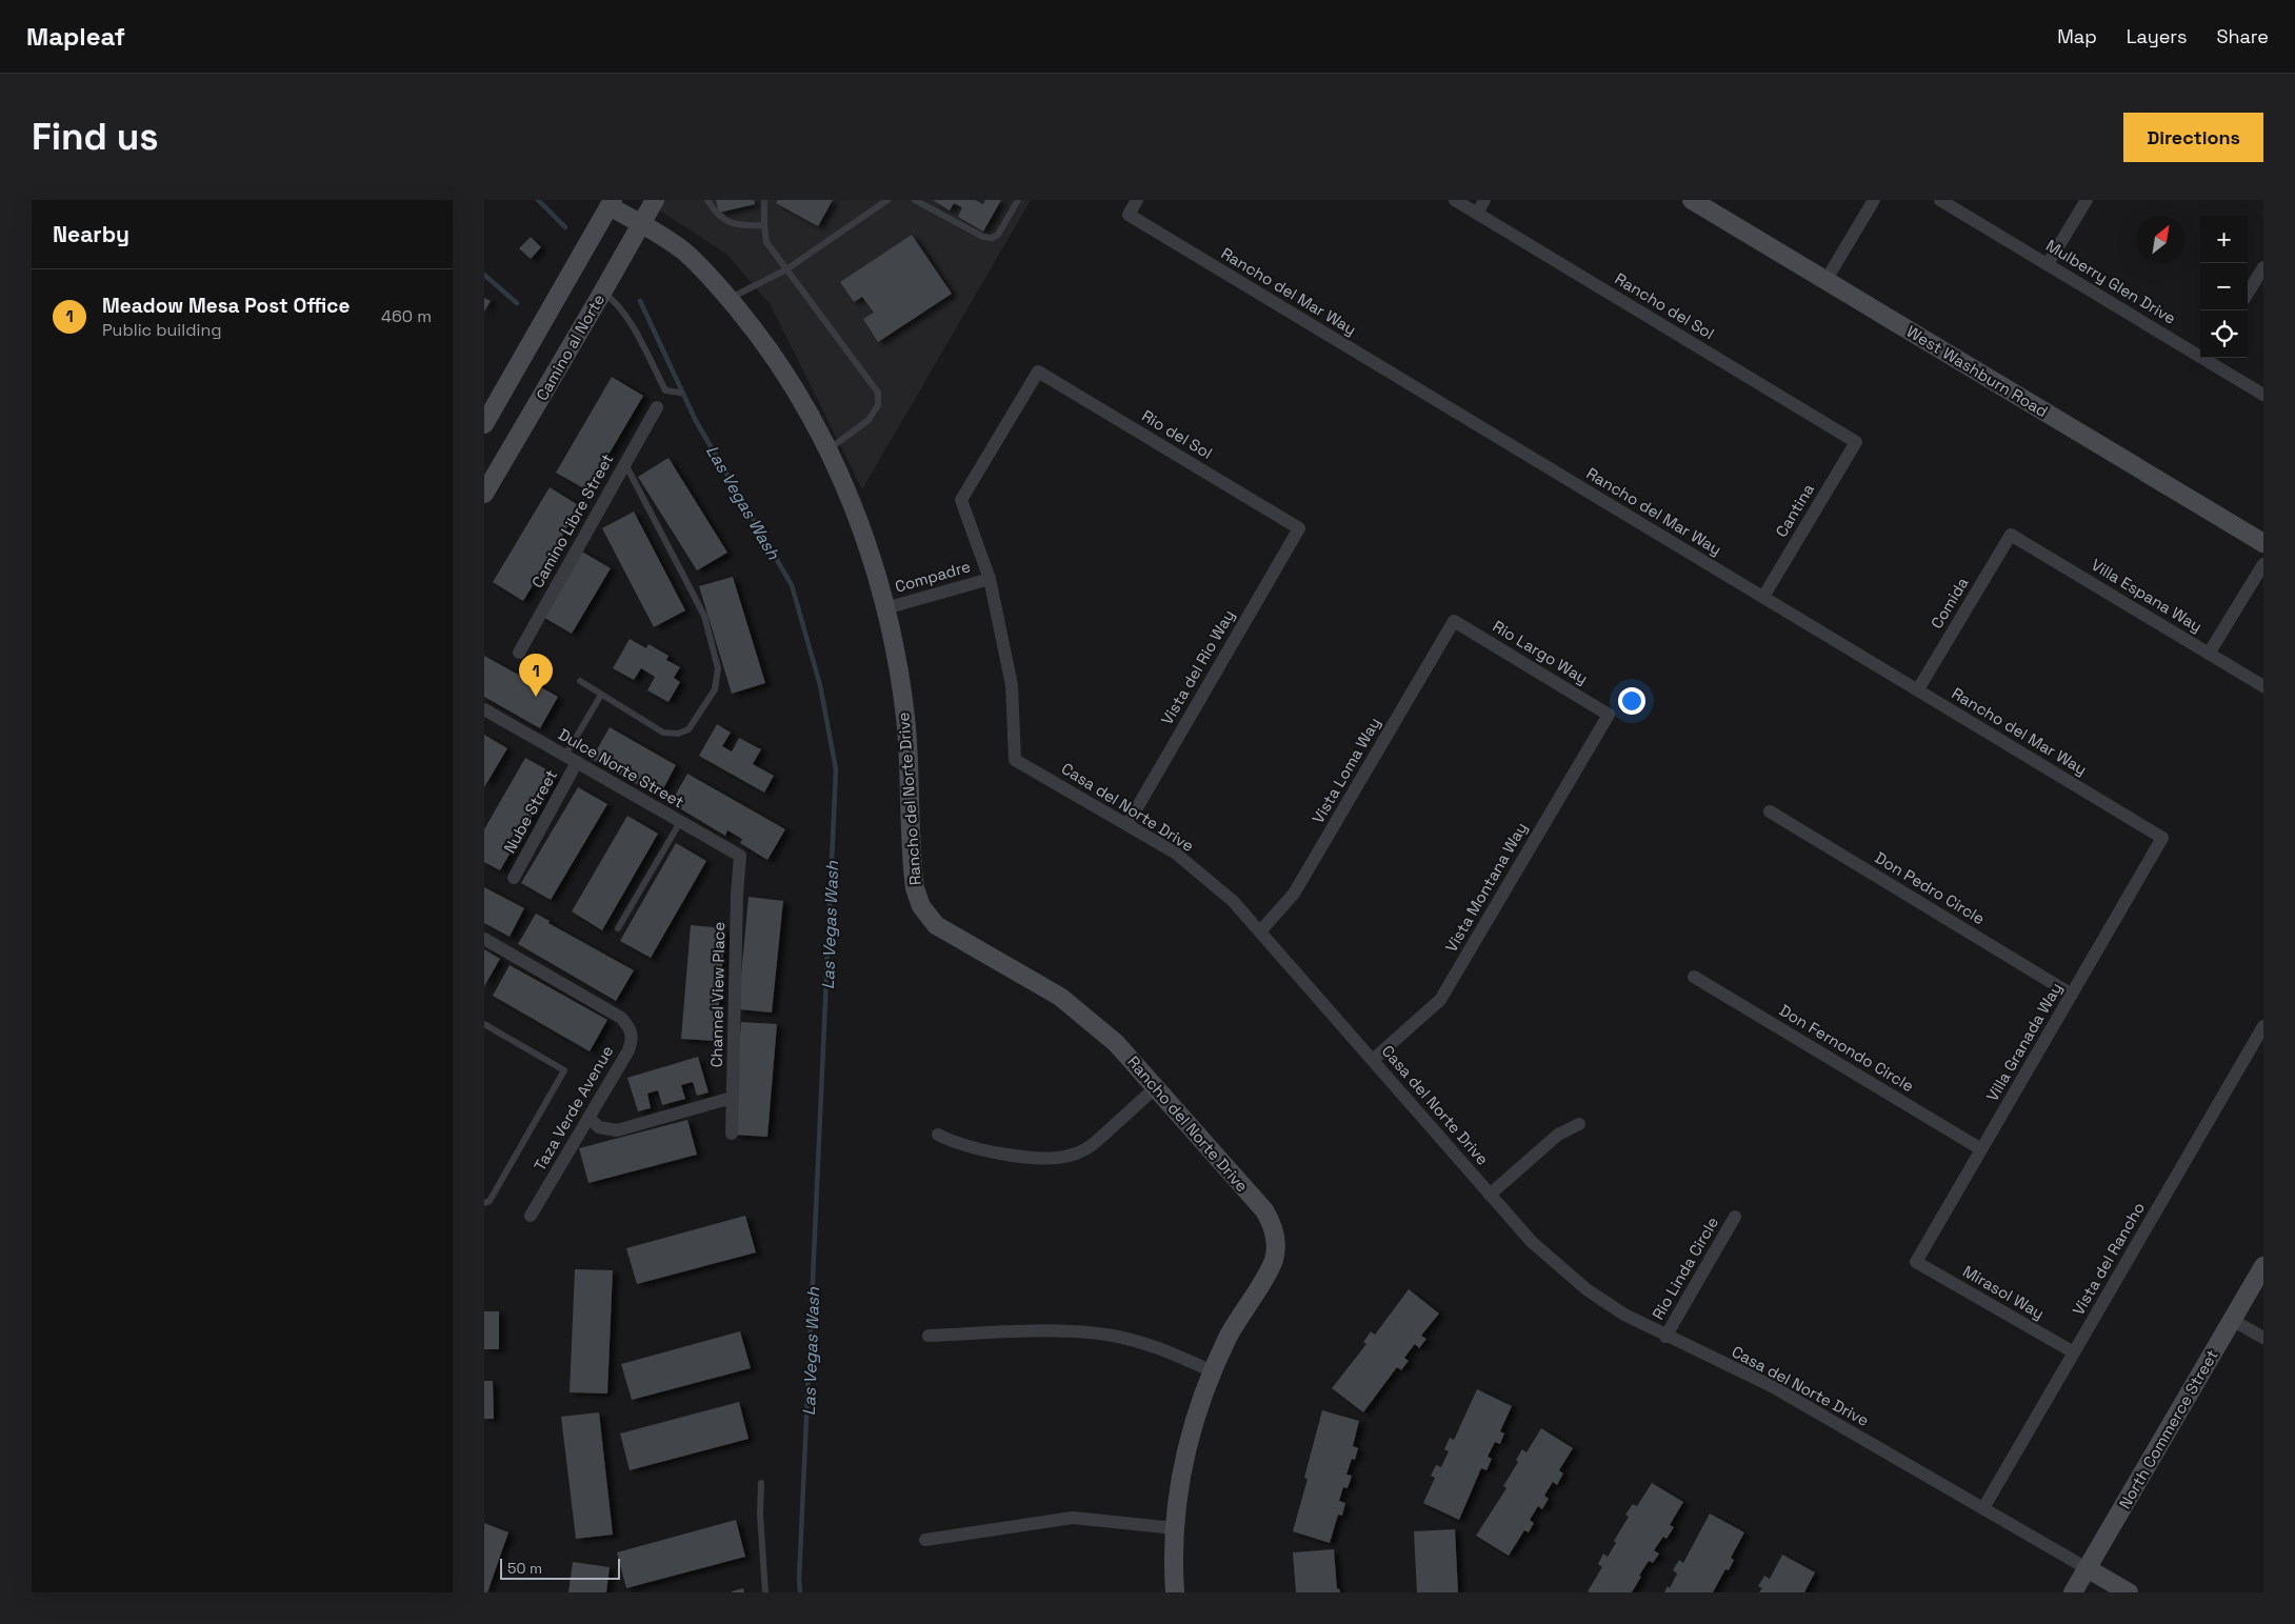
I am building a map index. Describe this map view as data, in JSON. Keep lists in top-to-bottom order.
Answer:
{
  "streets": {
    "street": [
      "Mulberry Glen Drive",
      "Rancho del Mar Way",
      "Rancho del Sol",
      "Camino al Norte",
      "West Washburn Road",
      "Rio del Sol",
      "Cantina",
      "Camino Libre Street",
      "Compadre",
      "Villa Espana Way",
      "Comida",
      "Rio Largo Way",
      "Vista del Rio Way",
      "Dulce Norte Street",
      "Vista Loma Way",
      "Rancho del Norte Drive",
      "Casa del Norte Drive",
      "Nube Street",
      "Vista Montana Way",
      "Don Pedro Circle",
      "Channel View Place",
      "Villa Granada Way",
      "Don Fernondo Circle",
      "Taza Verde Avenue",
      "Vista del Rancho",
      "Rio Linda Circle",
      "Mirasol Way",
      "North Commerce Street"
    ]
  },
  "crossings": [
    ["Rancho del Mar Way", "Cantina"],
    ["Rancho del Mar Way", "Comida"],
    ["Rancho del Mar Way", "Villa Granada Way"],
    ["Rancho del Sol", "Cantina"],
    ["Camino al Norte", "Rancho del Norte Drive"],
    ["Rio del Sol", "Vista del Rio Way"],
    ["Rio del Sol", "Casa del Norte Drive"],
    ["Compadre", "Rancho del Norte Drive"],
    ["Compadre", "Casa del Norte Drive"],
    ["Villa Espana Way", "Comida"],
    ["Rio Largo Way", "Vista Loma Way"],
    ["Rio Largo Way", "Vista Montana Way"],
    ["Vista del Rio Way", "Casa del Norte Drive"],
    ["Dulce Norte Street", "Nube Street"],
    ["Dulce Norte Street", "Channel View Place"],
    ["Vista Loma Way", "Casa del Norte Drive"],
    ["Casa del Norte Drive", "Vista Montana Way"],
    ["Casa del Norte Drive", "Vista del Rancho"],
    ["Casa del Norte Drive", "Rio Linda Circle"],
    ["Casa del Norte Drive", "North Commerce Street"],
    ["Don Pedro Circle", "Villa Granada Way"],
    ["Villa Granada Way", "Don Fernondo Circle"],
    ["Villa Granada Way", "Mirasol Way"],
    ["Vista del Rancho", "Mirasol Way"]
  ],
  "water": ["Las Vegas Wash"],
  "scale_bar": "50 m",
  "north": "top right",
  "page": {
    "header": "Mapleaf",
    "nav": ["Map", "Layers", "Share"],
    "buttons": "Directions",
    "title": "Find us",
    "heading": "Nearby",
    "map_buttons": ["+", "−"],
    "list": [
      {
        "mark": "1",
        "name": "Meadow Mesa Post Office",
        "note": "Public building",
        "value": "460 m"
      }
    ],
    "pins": "1",
    "scale": "50 m"
  }
}
